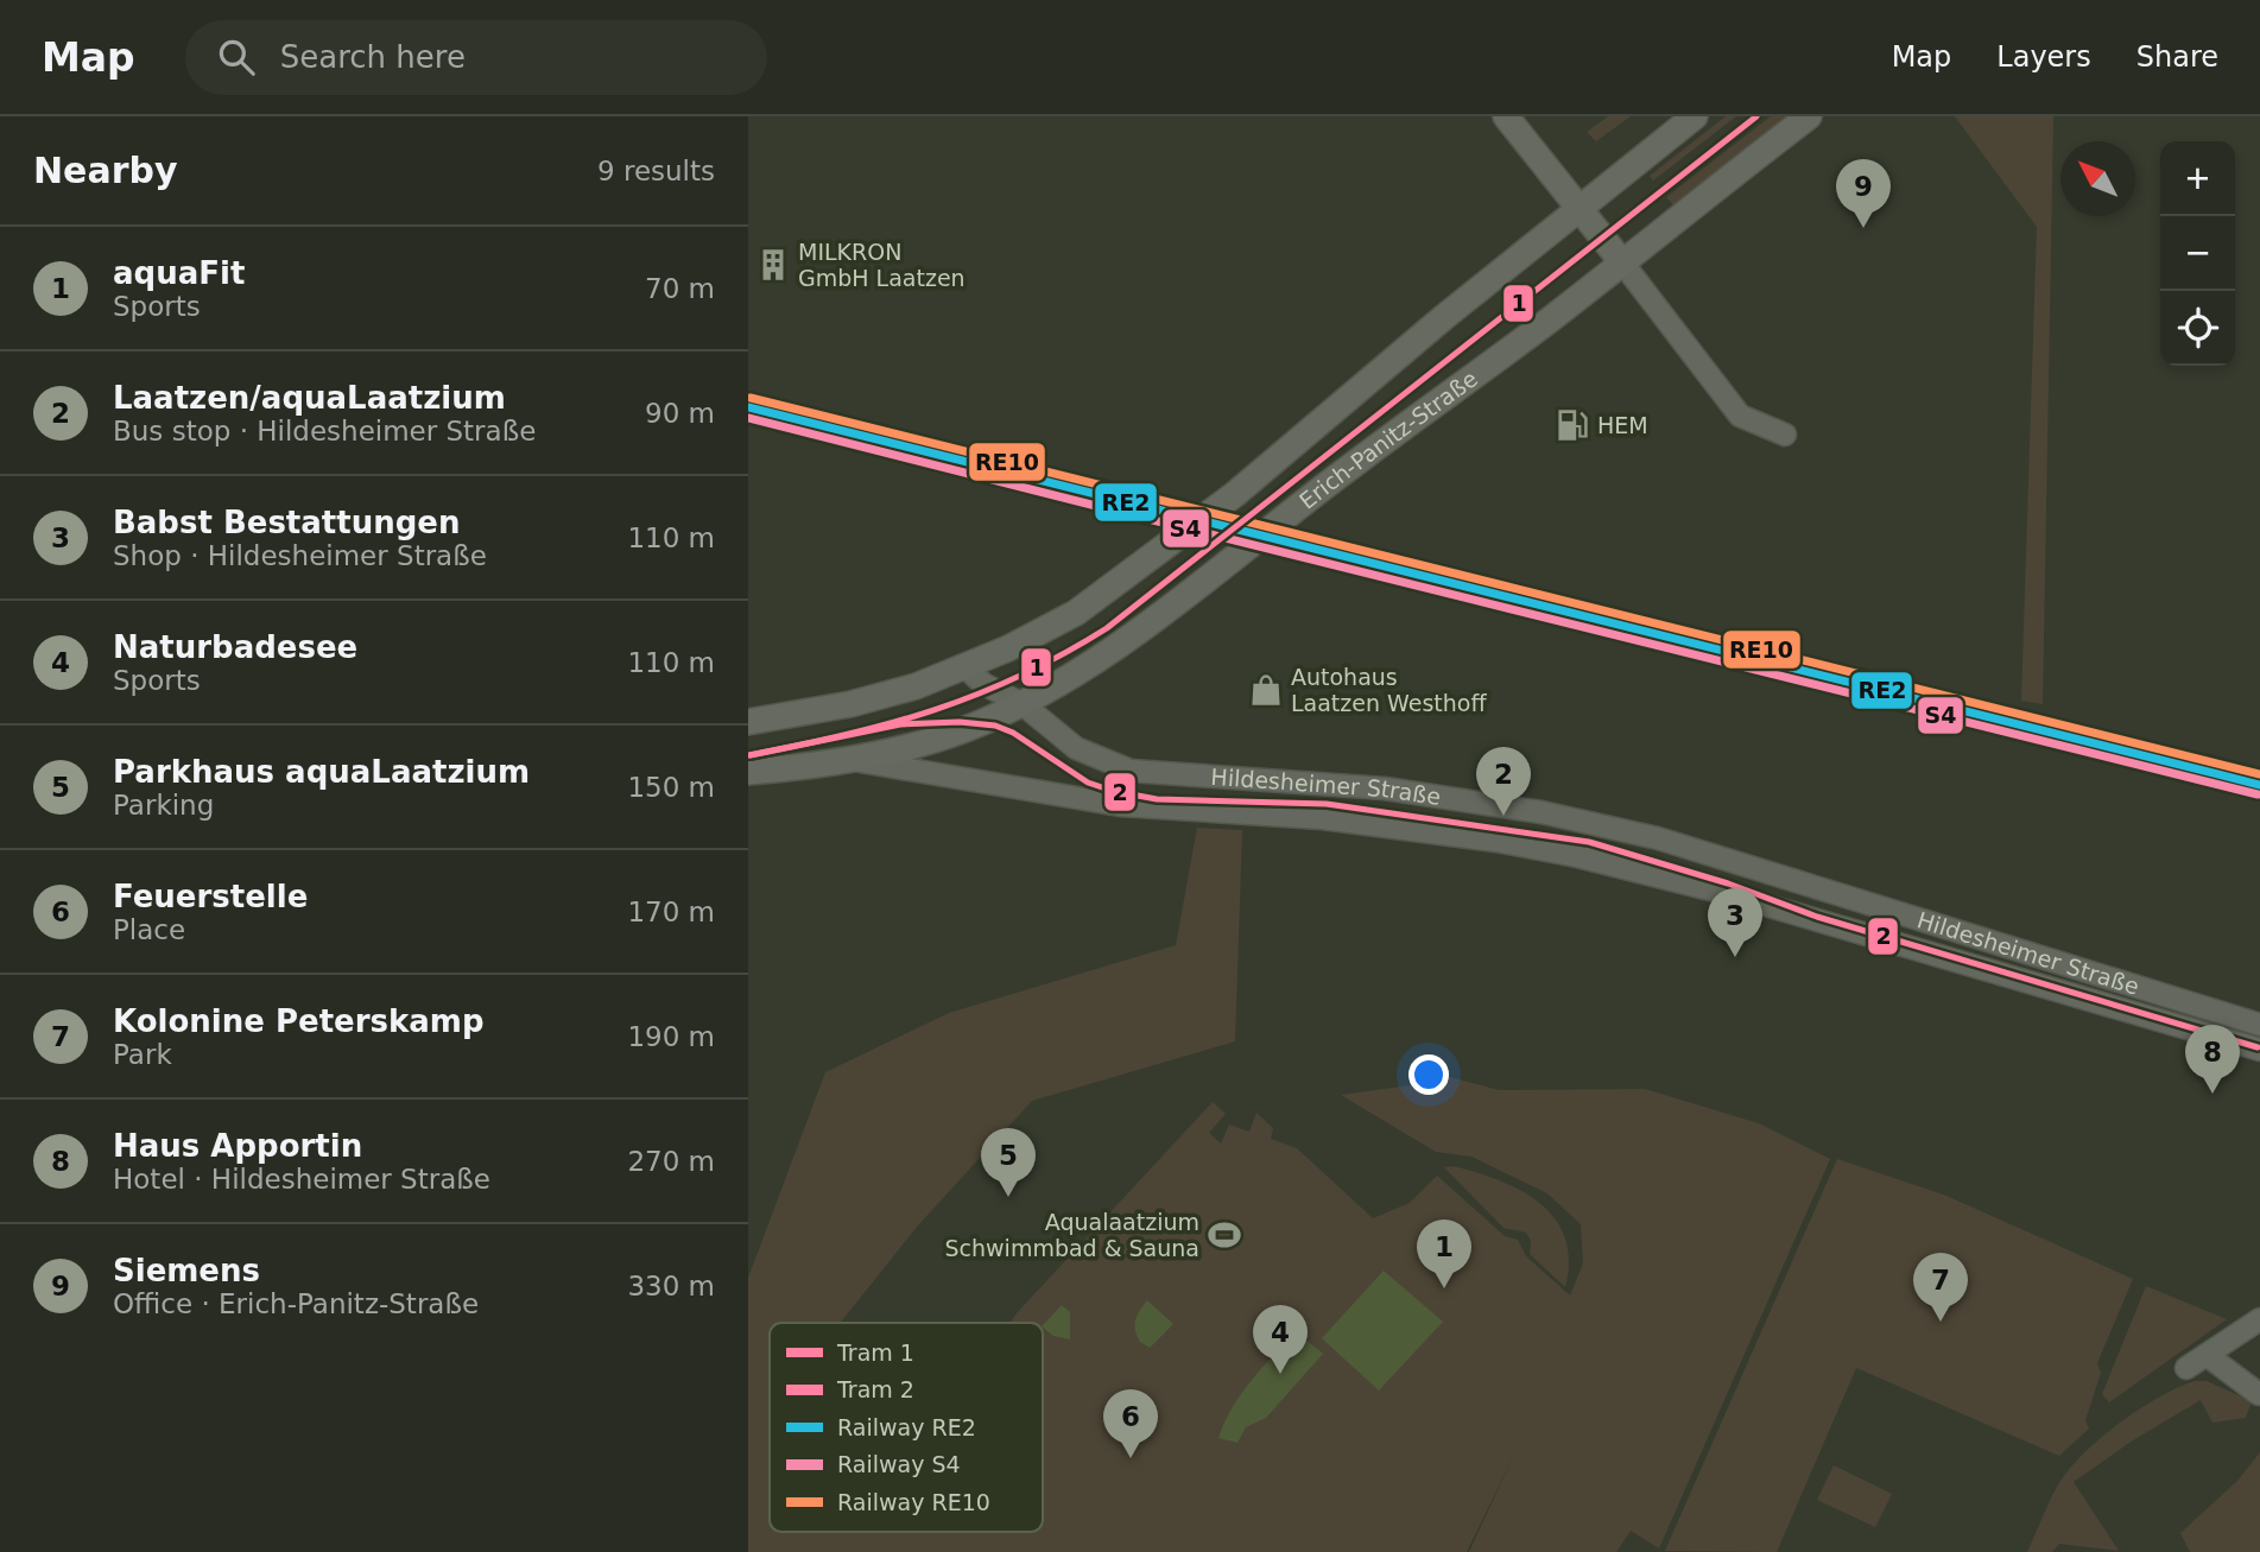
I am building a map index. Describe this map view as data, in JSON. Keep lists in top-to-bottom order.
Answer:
{
  "streets": {
    "main road": ["Erich-Panitz-Straße", "Hildesheimer Straße"]
  },
  "crossings": [
    ["Erich-Panitz-Straße", "Hildesheimer Straße"]
  ],
  "places": {
    "building": ["MILKRON GmbH Laatzen"],
    "fuel station": ["HEM"],
    "shop": ["Autohaus Laatzen Westhoff"],
    "sports": ["Aqualaatzium Schwimmbad & Sauna"]
  },
  "lines": [
    "tram line 1",
    "rail line RE10",
    "rail line RE2",
    "rail line S4",
    "tram line 2"
  ],
  "legend": [
    "Tram 1",
    "Tram 2",
    "Railway RE2",
    "Railway S4",
    "Railway RE10"
  ],
  "north": "top left",
  "page": {
    "header": "Map",
    "search": "Search here",
    "nav": ["Map", "Layers", "Share"],
    "heading": ["Nearby", "9 results"],
    "map_buttons": ["+", "−"],
    "pins": [
      "9",
      "2",
      "3",
      "8",
      "5",
      "1",
      "7",
      "4",
      "6"
    ],
    "list": [
      {
        "mark": "1",
        "name": "aquaFit",
        "note": "Sports",
        "value": "70 m"
      },
      {
        "mark": "2",
        "name": "Laatzen/aquaLaatzium",
        "note": "Bus stop · Hildesheimer Straße",
        "value": "90 m"
      },
      {
        "mark": "3",
        "name": "Babst Bestattungen",
        "note": "Shop · Hildesheimer Straße",
        "value": "110 m"
      },
      {
        "mark": "4",
        "name": "Naturbadesee",
        "note": "Sports",
        "value": "110 m"
      },
      {
        "mark": "5",
        "name": "Parkhaus aquaLaatzium",
        "note": "Parking",
        "value": "150 m"
      },
      {
        "mark": "6",
        "name": "Feuerstelle",
        "note": "Place",
        "value": "170 m"
      },
      {
        "mark": "7",
        "name": "Kolonine Peterskamp",
        "note": "Park",
        "value": "190 m"
      },
      {
        "mark": "8",
        "name": "Haus Apportin",
        "note": "Hotel · Hildesheimer Straße",
        "value": "270 m"
      },
      {
        "mark": "9",
        "name": "Siemens",
        "note": "Office · Erich-Panitz-Straße",
        "value": "330 m"
      }
    ]
  }
}
